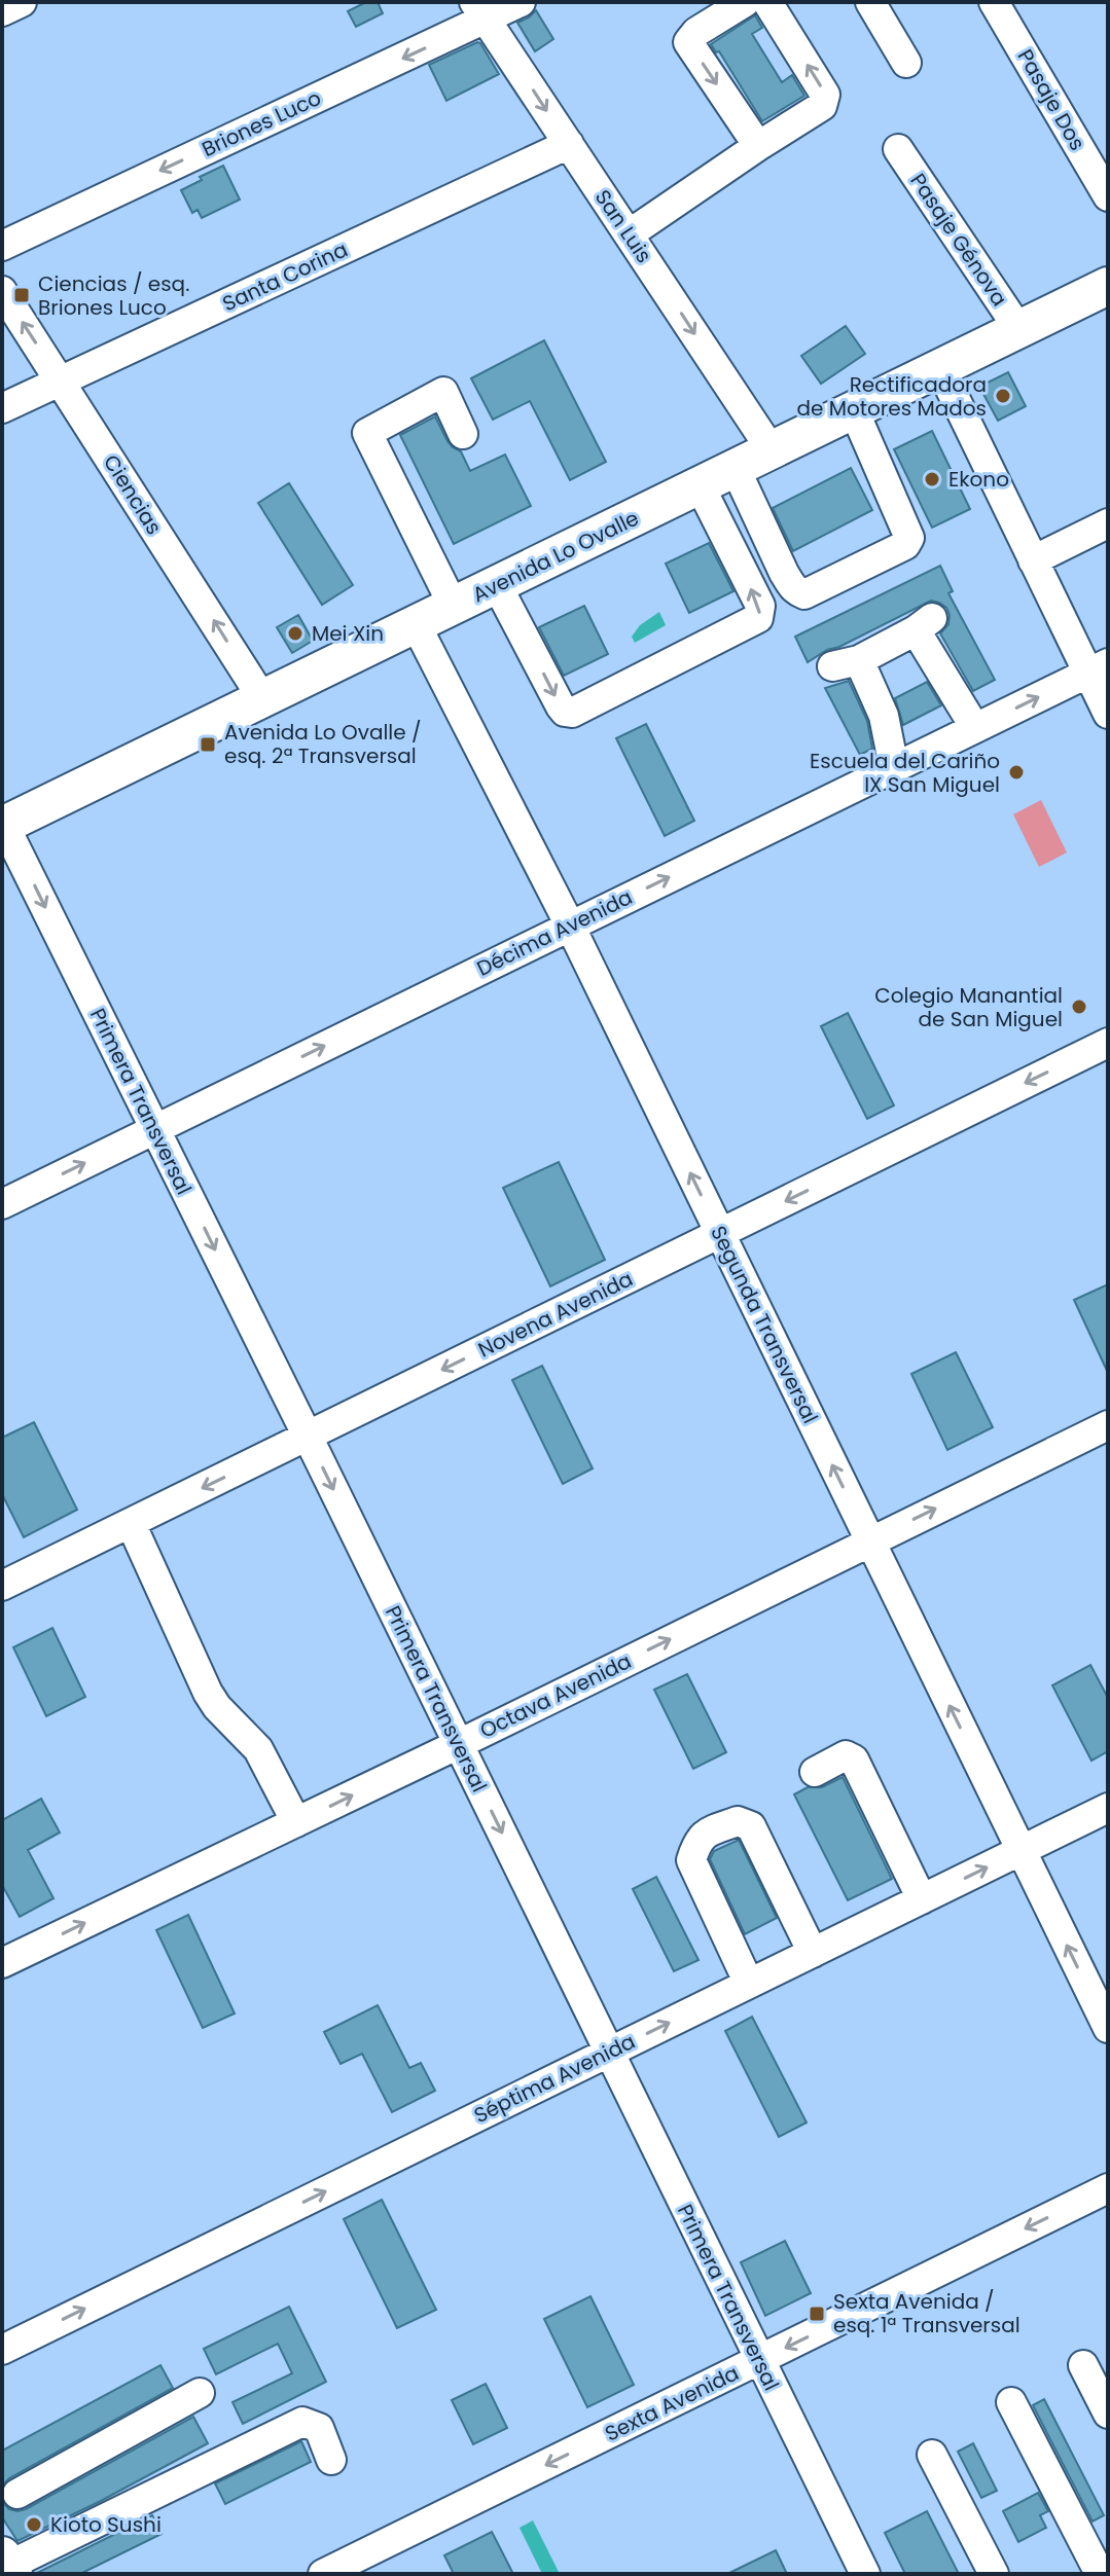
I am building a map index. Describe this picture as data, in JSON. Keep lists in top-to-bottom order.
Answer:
{
  "streets": {
    "main road": ["Avenida Lo Ovalle"],
    "street": [
      "Pasaje Dos",
      "Briones Luco",
      "San Luis",
      "Pasaje Génova",
      "Santa Corina",
      "Ciencias",
      "Décima Avenida",
      "Primera Transversal",
      "Novena Avenida",
      "Segunda Transversal",
      "Octava Avenida",
      "Séptima Avenida",
      "Sexta Avenida"
    ]
  },
  "crossings": [
    ["Briones Luco", "San Luis"],
    ["San Luis", "Santa Corina"],
    ["San Luis", "Avenida Lo Ovalle"],
    ["Pasaje Génova", "Avenida Lo Ovalle"],
    ["Santa Corina", "Ciencias"],
    ["Ciencias", "Avenida Lo Ovalle"],
    ["Avenida Lo Ovalle", "Primera Transversal"],
    ["Avenida Lo Ovalle", "Segunda Transversal"],
    ["Décima Avenida", "Primera Transversal"],
    ["Décima Avenida", "Segunda Transversal"],
    ["Primera Transversal", "Novena Avenida"],
    ["Primera Transversal", "Octava Avenida"],
    ["Primera Transversal", "Séptima Avenida"],
    ["Primera Transversal", "Sexta Avenida"],
    ["Novena Avenida", "Segunda Transversal"],
    ["Segunda Transversal", "Octava Avenida"],
    ["Segunda Transversal", "Séptima Avenida"]
  ],
  "one_way": [
    "Briones Luco",
    "San Luis",
    "Ciencias",
    "Décima Avenida",
    "Primera Transversal",
    "Novena Avenida",
    "Segunda Transversal",
    "Octava Avenida",
    "Séptima Avenida",
    "Sexta Avenida"
  ],
  "places": {
    "transit": ["Ciencias / esq. Briones Luco", "Avenida Lo Ovalle / esq. 2ª Transversal", "Sexta Avenida / esq. 1ª Transversal"],
    "other": [
      "Rectificadora de Motores Mados",
      "Ekono",
      "Mei Xin",
      "Escuela del Cariño IX San Miguel",
      "Colegio Manantial de San Miguel",
      "Kioto Sushi"
    ]
  }
}
